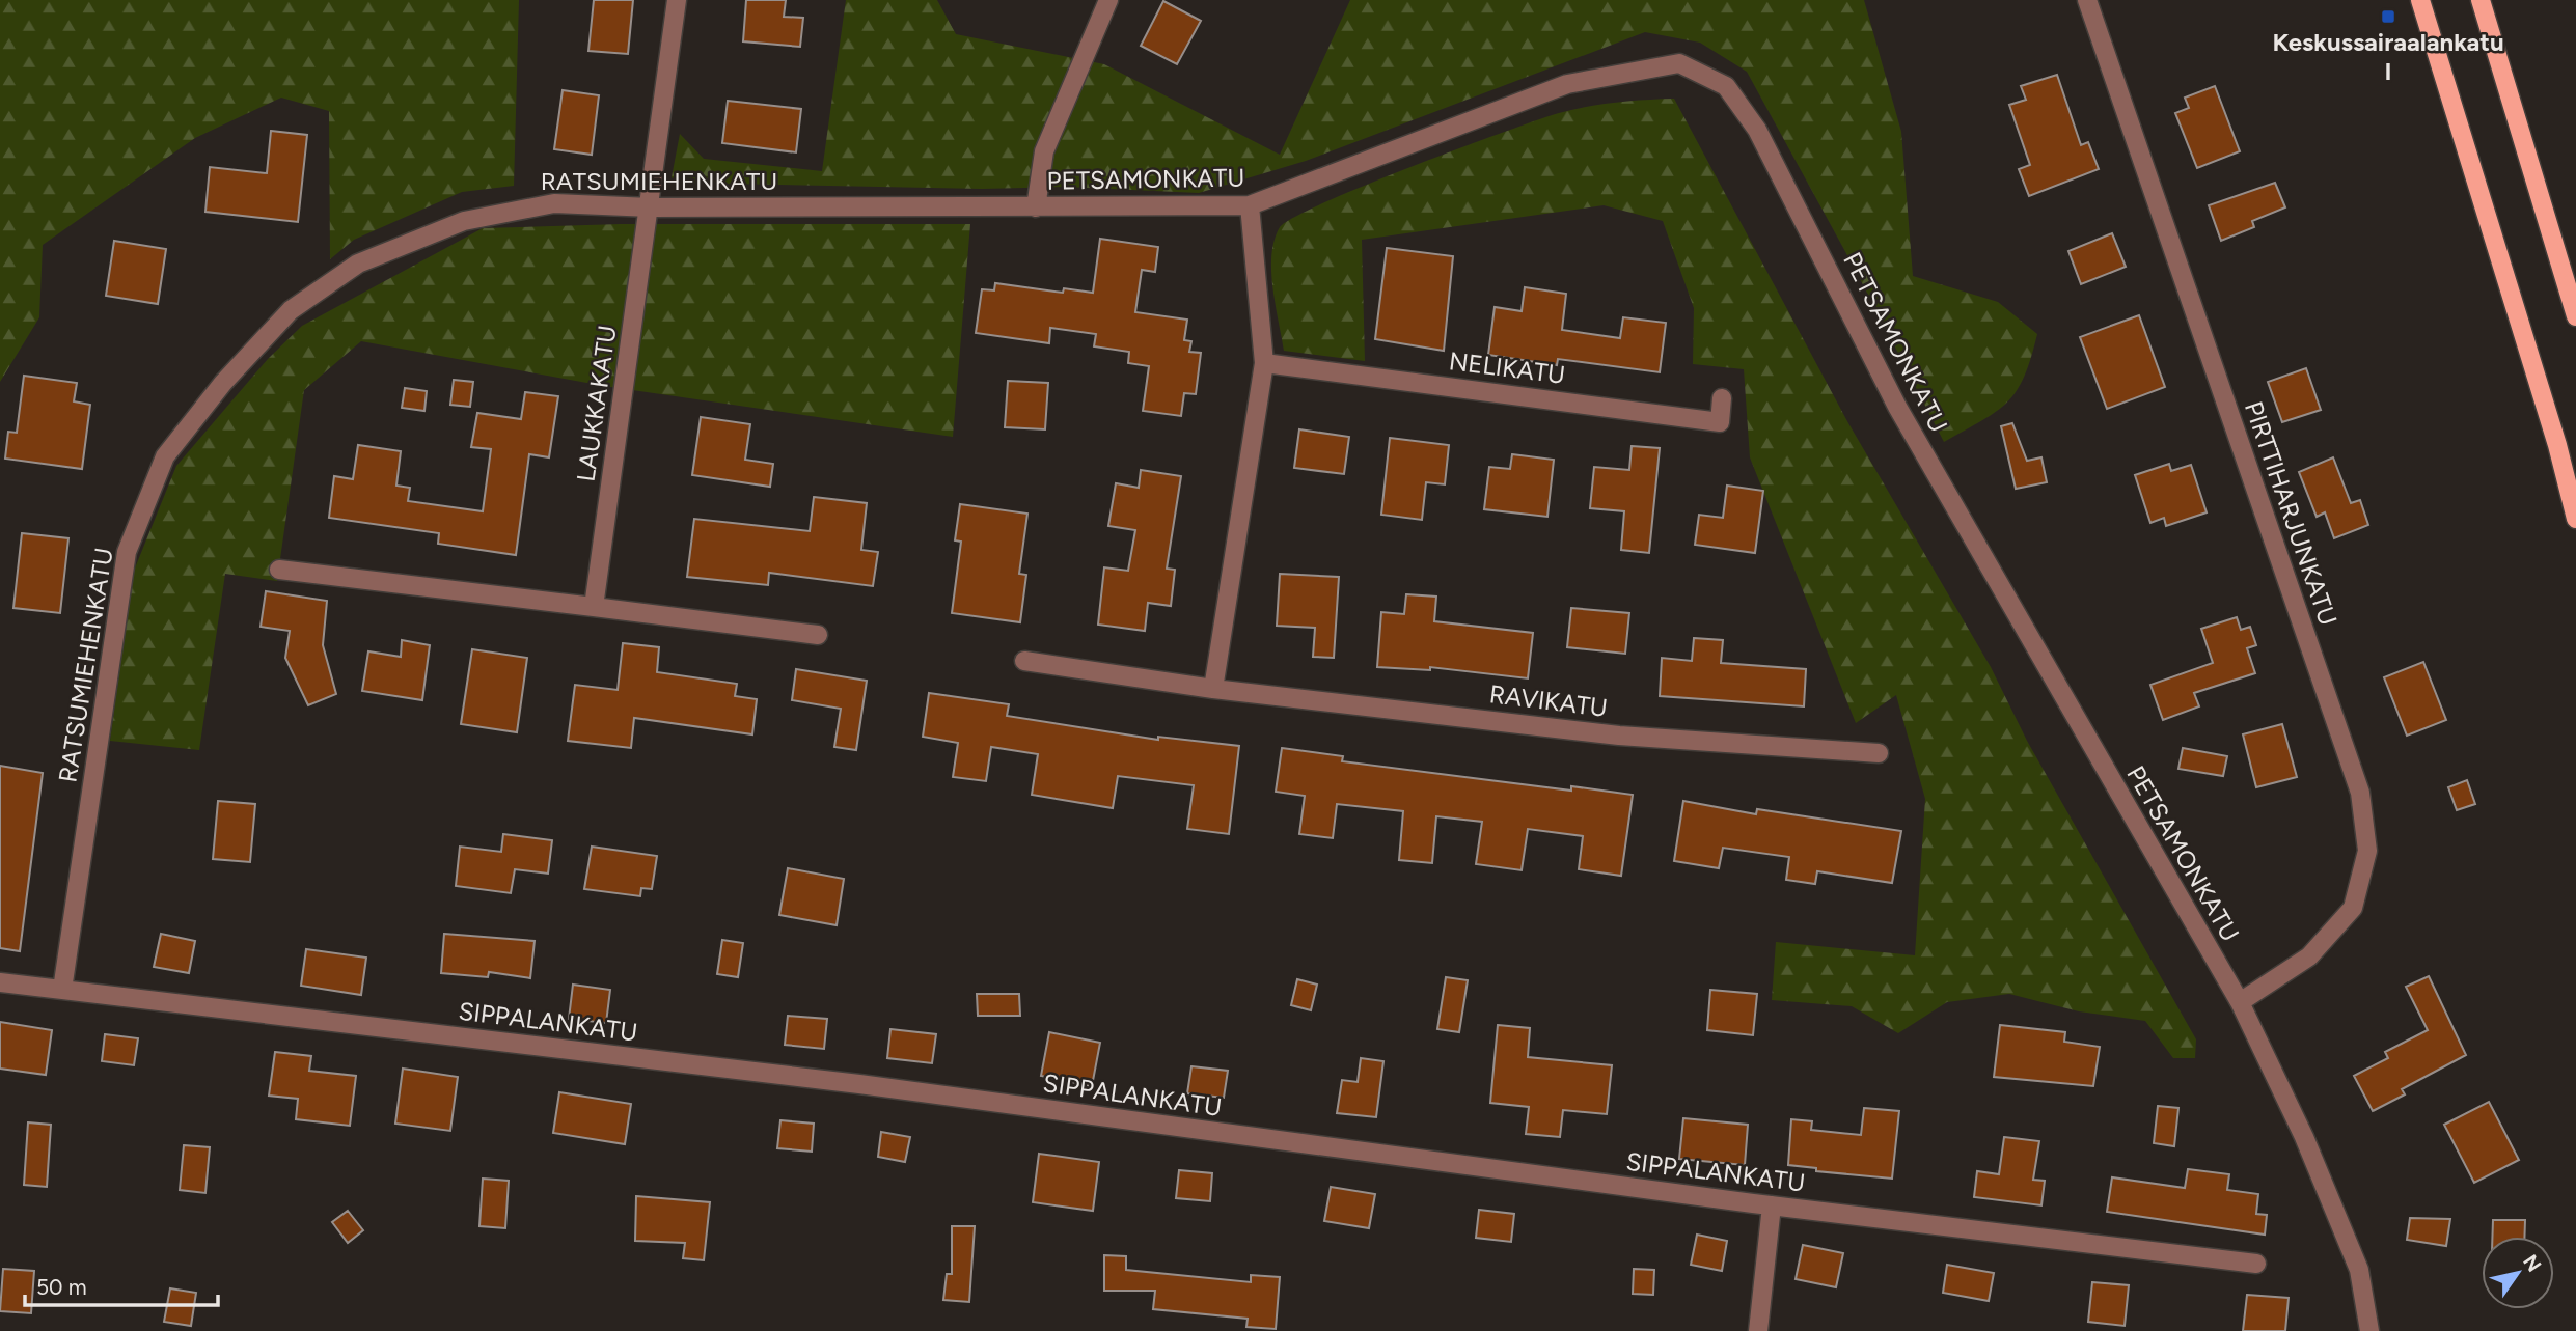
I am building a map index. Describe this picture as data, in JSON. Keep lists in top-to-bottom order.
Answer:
{
  "streets": {
    "street": [
      "PETSAMONKATU",
      "RATSUMIEHENKATU",
      "NELIKATU",
      "LAUKKAKATU",
      "PIRTTIHARJUNKATU",
      "RAVIKATU",
      "SIPPALANKATU"
    ]
  },
  "crossings": [
    ["PETSAMONKATU", "RATSUMIEHENKATU"],
    ["PETSAMONKATU", "PIRTTIHARJUNKATU"],
    ["RATSUMIEHENKATU", "LAUKKAKATU"],
    ["RATSUMIEHENKATU", "SIPPALANKATU"]
  ],
  "places": {
    "transit": ["Keskussairaalankatu I"]
  },
  "scale_bar": "50 m",
  "north": "top right"
}
